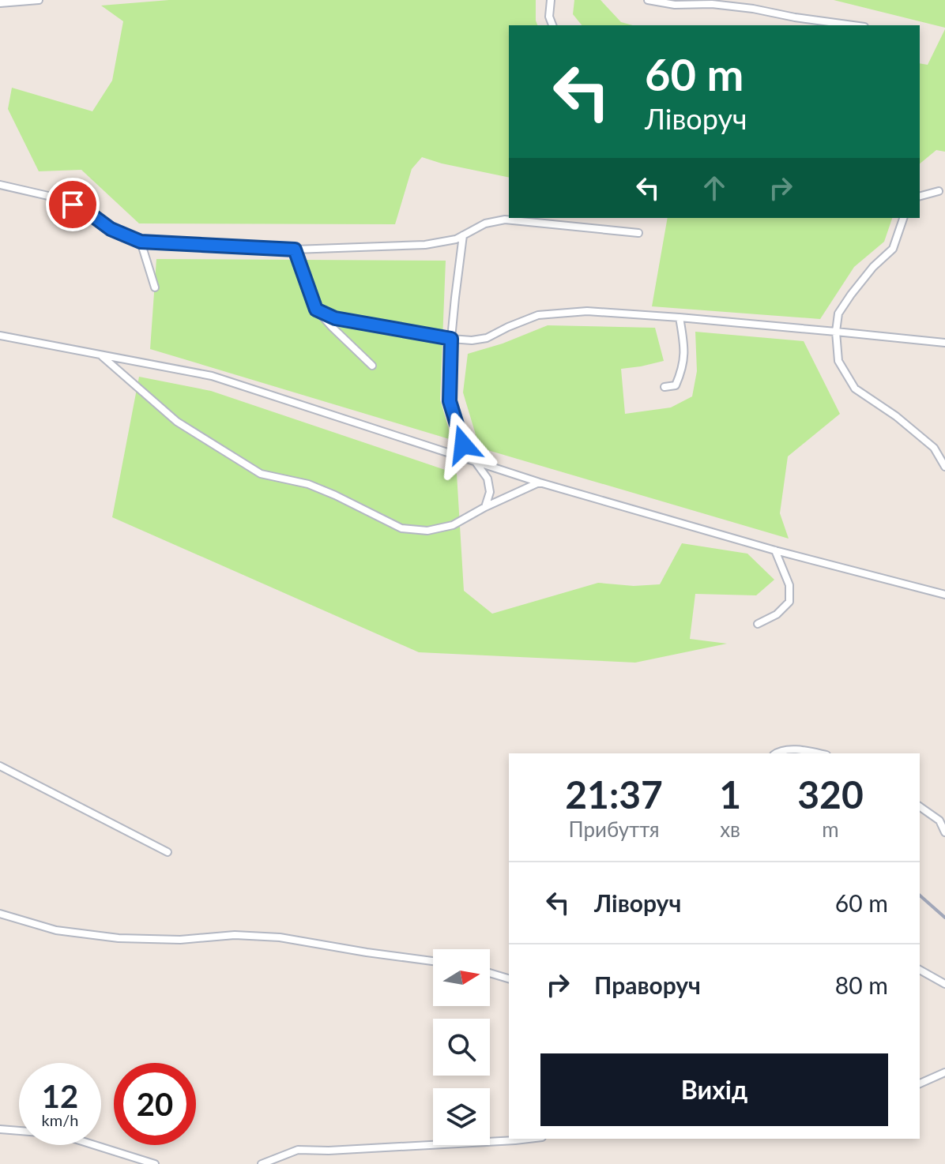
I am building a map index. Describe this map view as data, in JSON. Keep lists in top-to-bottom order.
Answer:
{
  "north": "right",
  "page": {
    "turn": ["60 m", "Ліворуч"],
    "eta": [
      "21:37",
      "Прибуття",
      "1",
      "хв",
      "320",
      "m"
    ],
    "list": [
      {
        "name": "Ліворуч",
        "value": "60 m"
      },
      {
        "name": "Праворуч",
        "value": "80 m"
      }
    ],
    "buttons": "Вихід",
    "speed": "12 km/h",
    "limit": "20"
  }
}
